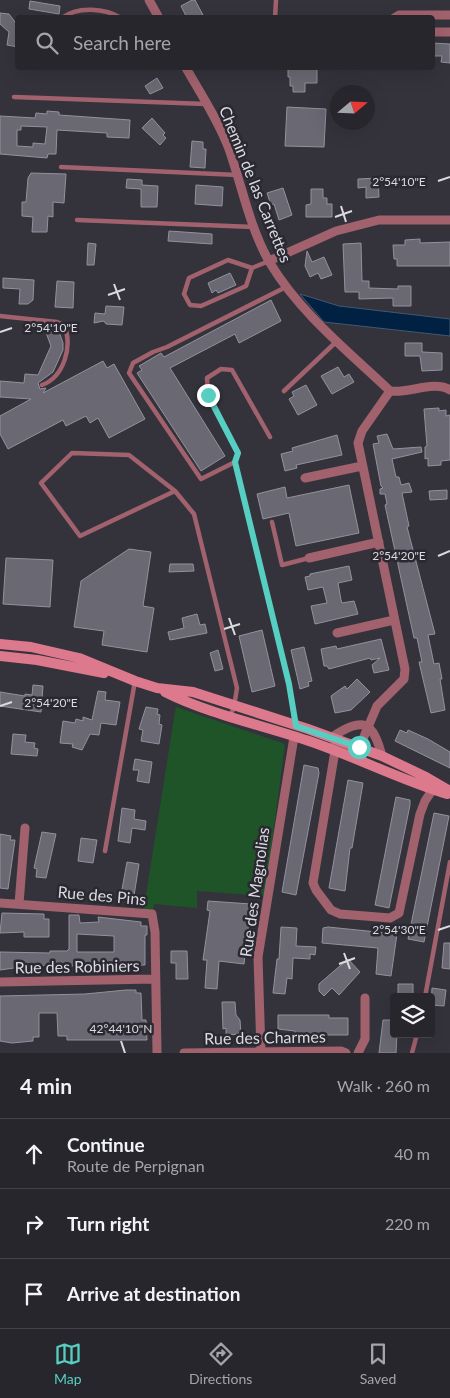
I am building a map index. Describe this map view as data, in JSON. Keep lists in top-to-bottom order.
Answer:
{
  "streets": {
    "street": [
      "Chemin de las Carrettes",
      "Rue des Magnolias",
      "Rue des Pins",
      "Rue des Robiniers",
      "Rue des Charmes"
    ]
  },
  "crossings": [
    ["Rue des Magnolias", "Rue des Charmes"],
    ["Rue des Pins", "Rue des Robiniers"]
  ],
  "north": "right",
  "page": {
    "search": "Search here",
    "heading": ["4 min", "Walk · 260 m"],
    "list": [
      ["Continue", "Route de Perpignan", "40 m"],
      ["Turn right", "220 m"],
      "Arrive at destination"
    ],
    "nav": ["Map", "Directions", "Saved"]
  },
  "coordinates": [
    "2°54'10\"E",
    "2°54'20\"E",
    "2°54'30\"E",
    "42°44'10\"N"
  ]
}
